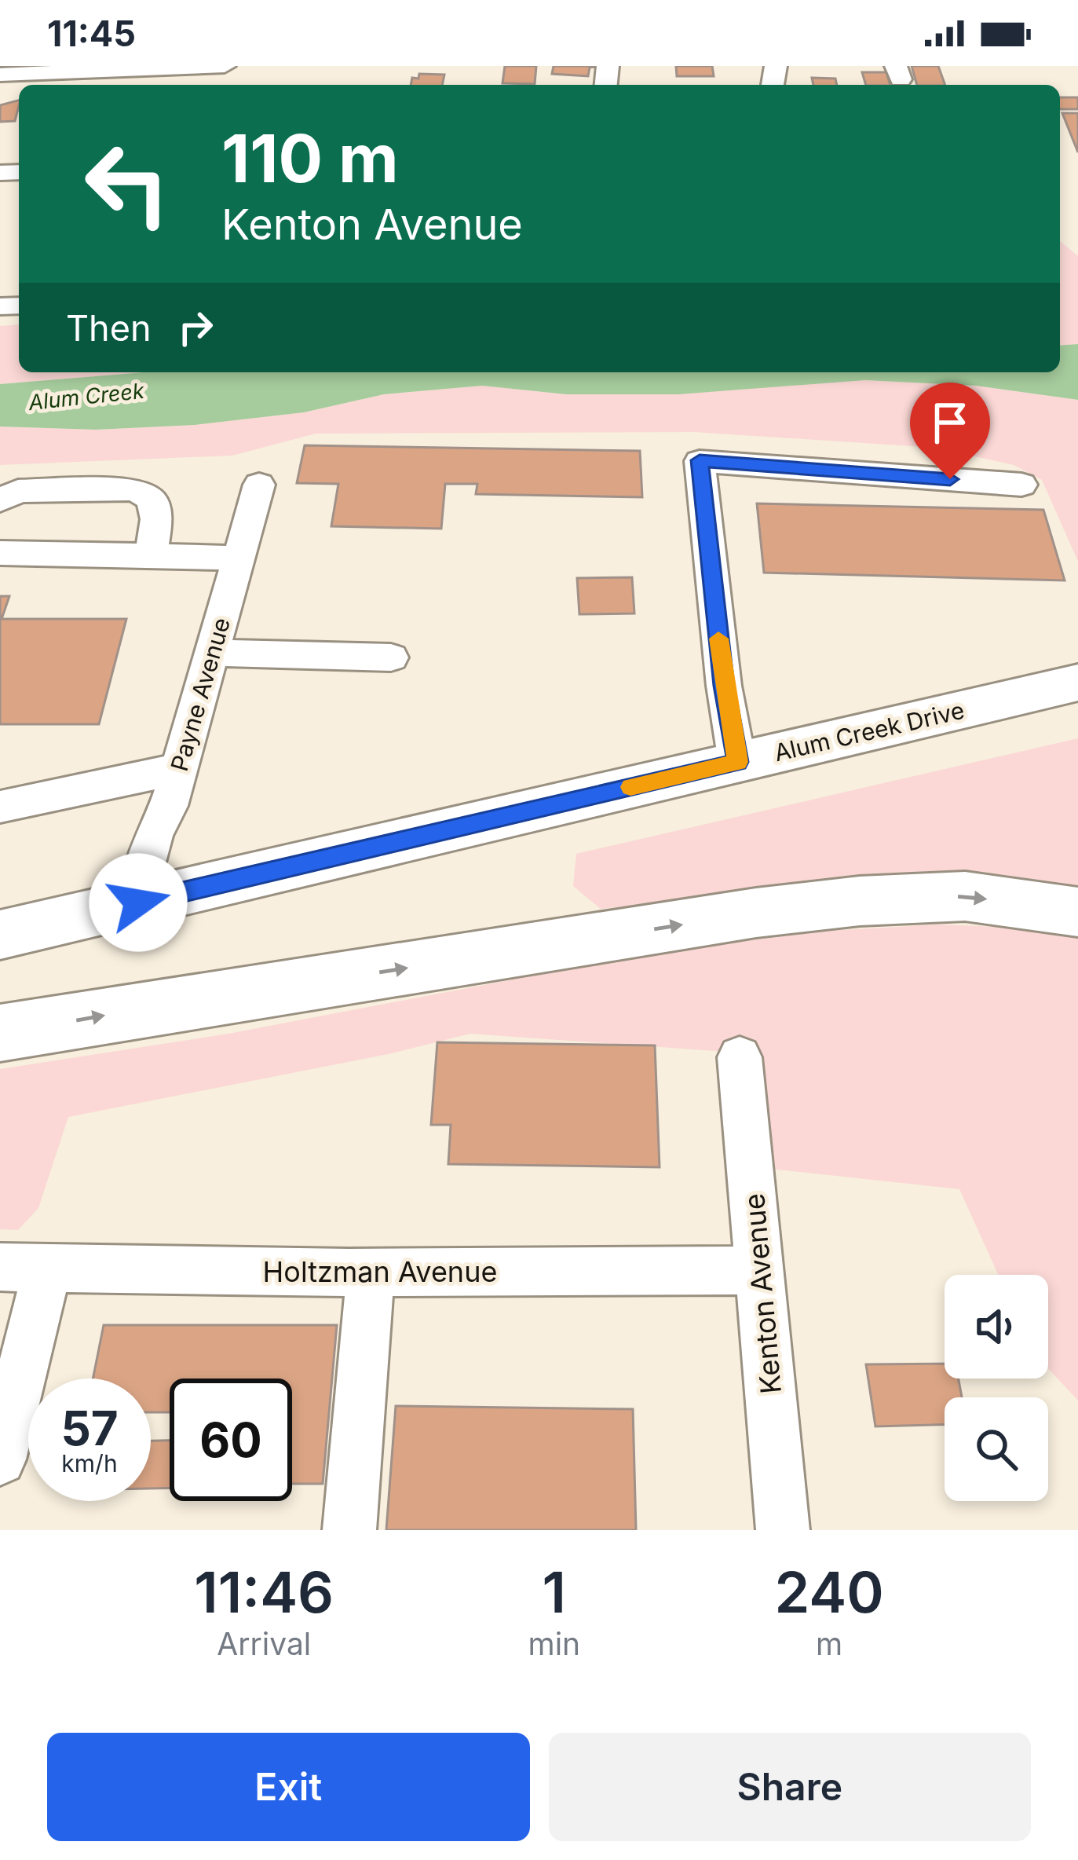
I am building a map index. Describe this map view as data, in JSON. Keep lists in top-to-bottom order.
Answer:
{
  "streets": {
    "main road": ["Alum Creek Drive"],
    "street": ["Payne Avenue", "Holtzman Avenue", "Kenton Avenue"]
  },
  "crossings": [
    ["Payne Avenue", "Alum Creek Drive"],
    ["Holtzman Avenue", "Kenton Avenue"]
  ],
  "water": ["Alum Creek"],
  "page": {
    "status": "11:45",
    "turn": ["110 m", "Kenton Avenue"],
    "then": "Then",
    "speed": "57 km/h",
    "limit": "60",
    "eta": [
      "11:46",
      "Arrival",
      "1",
      "min",
      "240",
      "m"
    ],
    "buttons": ["Exit", "Share"]
  }
}
